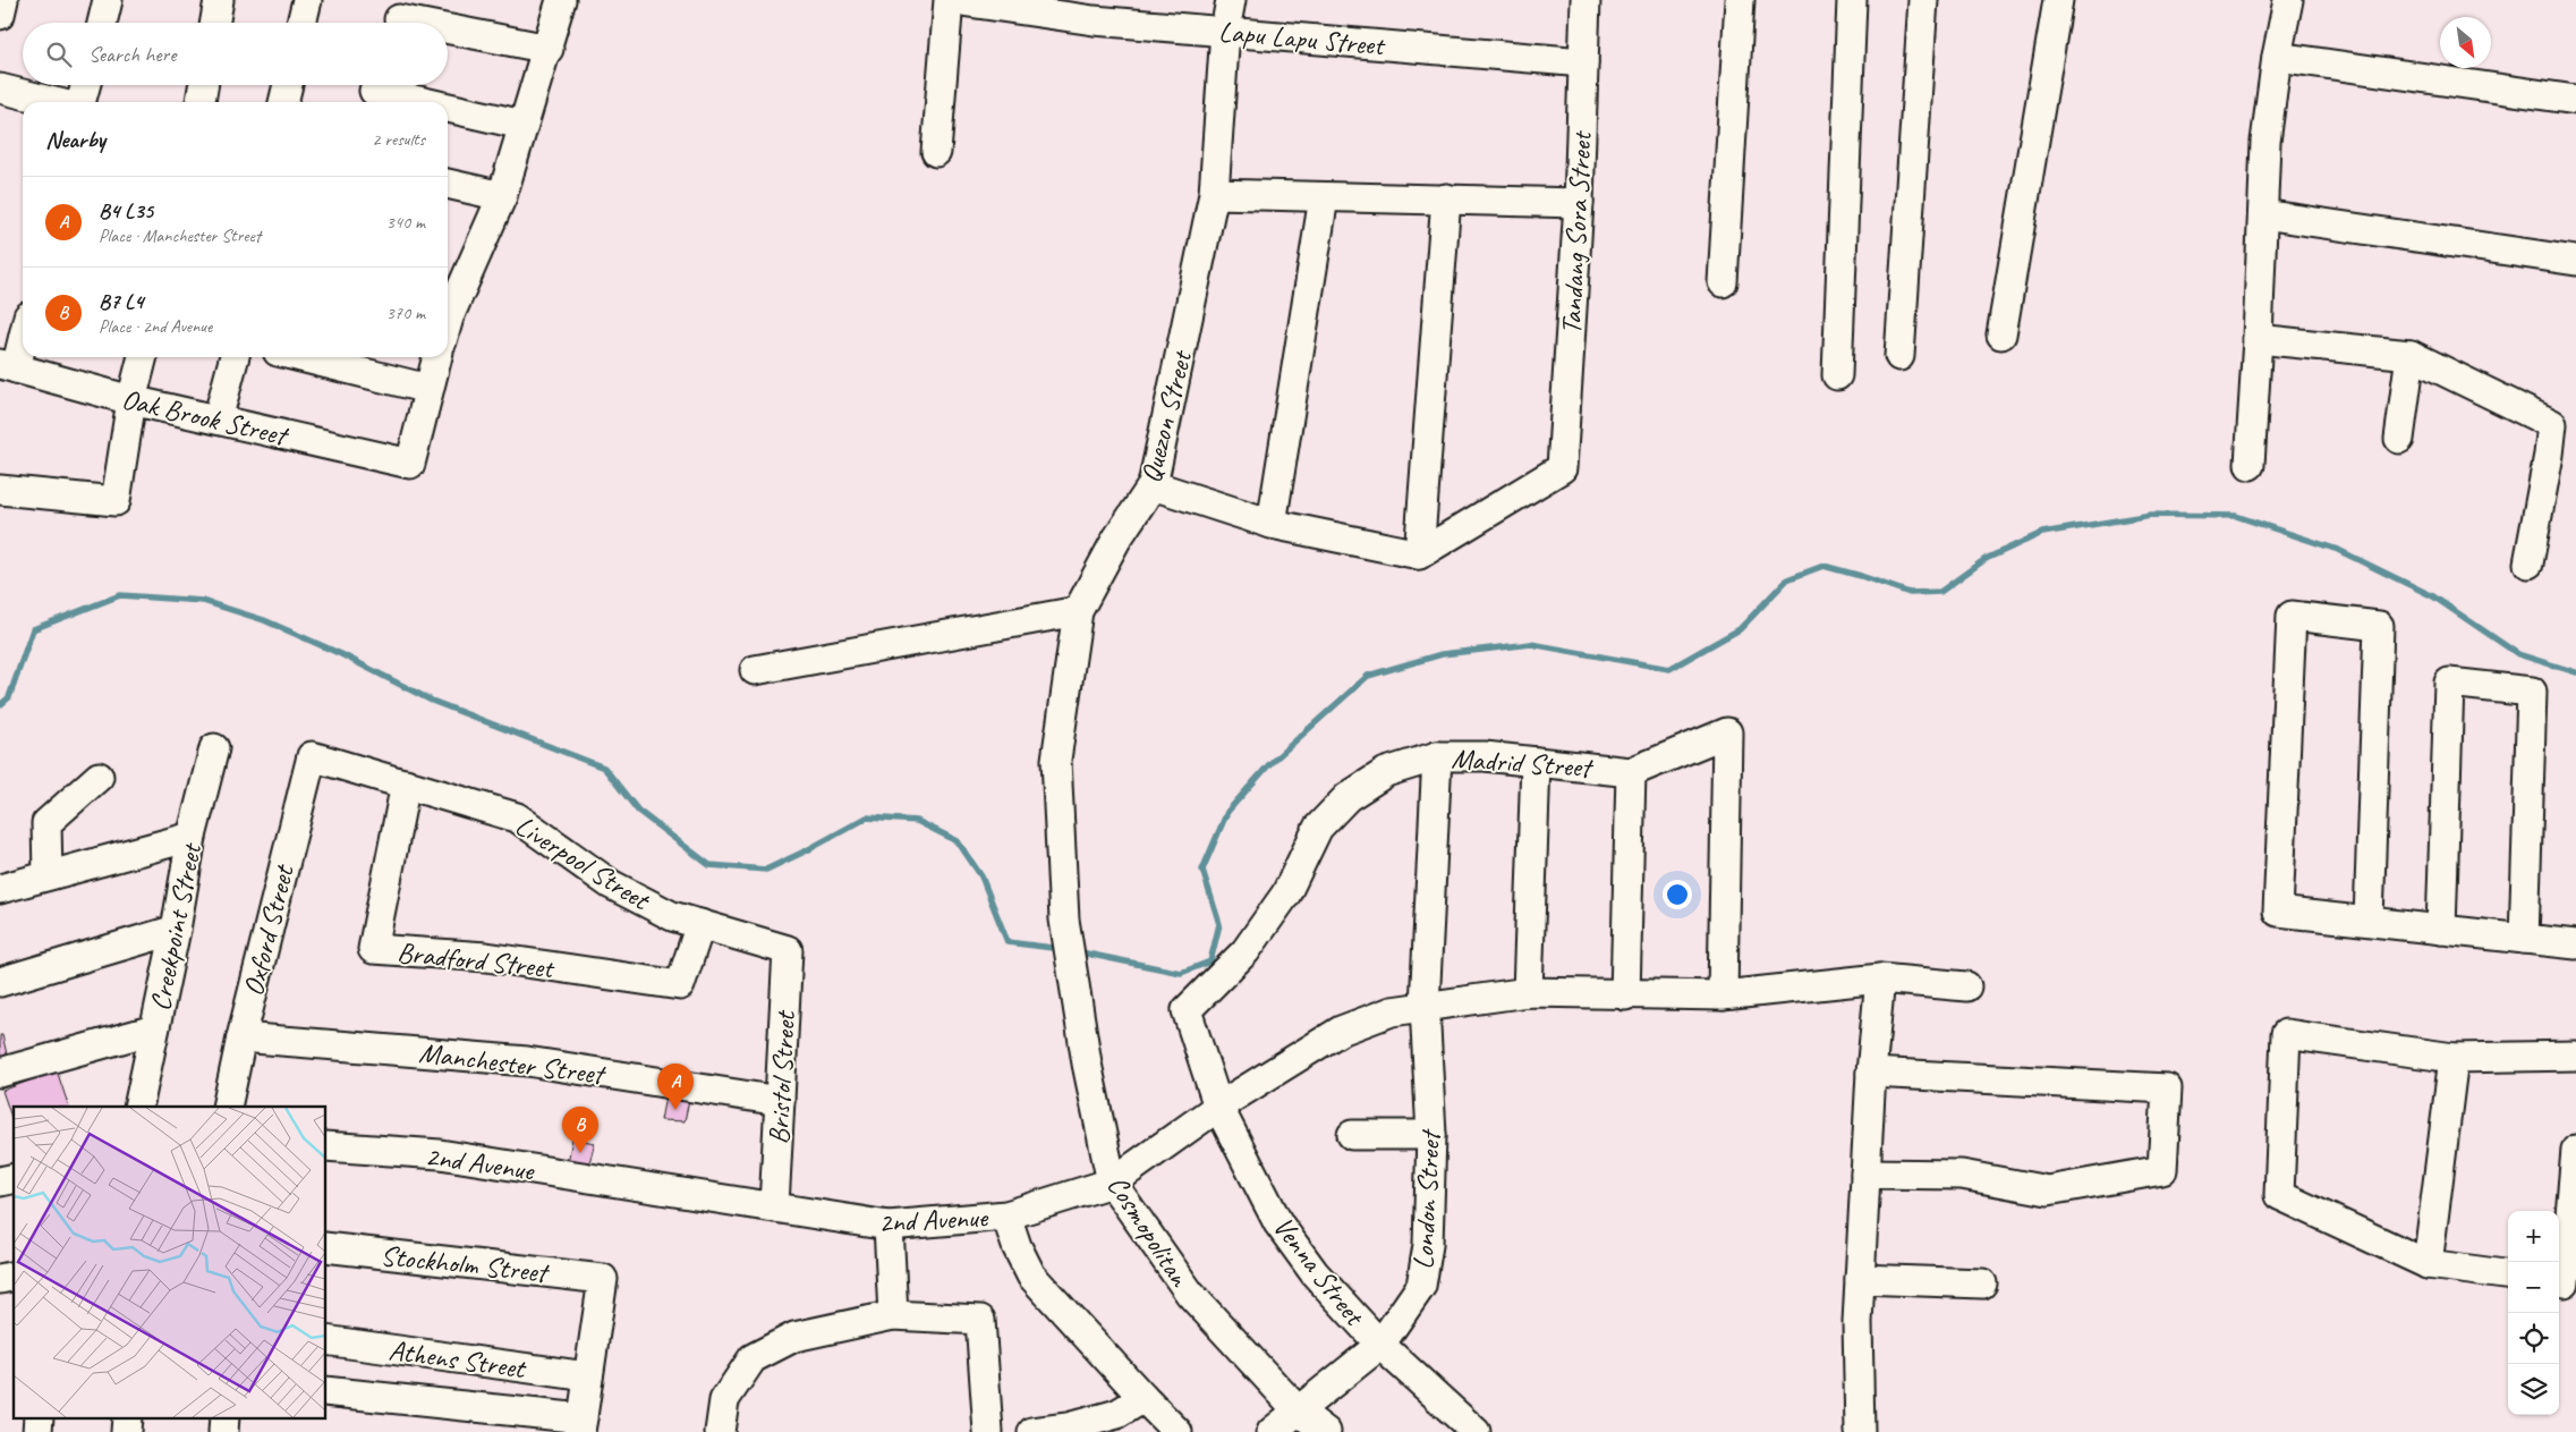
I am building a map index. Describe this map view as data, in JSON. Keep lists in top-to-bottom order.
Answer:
{
  "streets": {
    "street": [
      "Lapu Lapu Street",
      "Tandang Sora Street",
      "Oak Brook Street",
      "Quezon Street",
      "Madrid Street",
      "Liverpool Street",
      "Creekpoint Street",
      "Oxford Street",
      "Bradford Street",
      "Manchester Street",
      "Bristol Street",
      "2nd Avenue",
      "London Street",
      "Cosmopolitan",
      "Stockholm Street",
      "Venna Street",
      "Athens Street"
    ]
  },
  "crossings": [
    ["Lapu Lapu Street", "Tandang Sora Street"],
    ["Lapu Lapu Street", "Quezon Street"],
    ["Quezon Street", "Cosmopolitan"],
    ["Madrid Street", "2nd Avenue"],
    ["Madrid Street", "London Street"],
    ["Madrid Street", "Venna Street"],
    ["Liverpool Street", "Oxford Street"],
    ["Liverpool Street", "Bradford Street"],
    ["Liverpool Street", "Bristol Street"],
    ["Oxford Street", "Manchester Street"],
    ["Manchester Street", "Bristol Street"],
    ["Bristol Street", "2nd Avenue"],
    ["2nd Avenue", "London Street"],
    ["2nd Avenue", "Cosmopolitan"],
    ["2nd Avenue", "Venna Street"],
    ["London Street", "Cosmopolitan"],
    ["London Street", "Venna Street"],
    ["Stockholm Street", "Athens Street"]
  ],
  "north": "bottom right",
  "page": {
    "search": "Search here",
    "heading": ["Nearby", "2 results"],
    "list": [
      {
        "mark": "A",
        "name": "B4 L35",
        "note": "Place · Manchester Street",
        "value": "340 m"
      },
      {
        "mark": "B",
        "name": "B7 L4",
        "note": "Place · 2nd Avenue",
        "value": "370 m"
      }
    ],
    "pins": ["A", "B"],
    "map_buttons": ["+", "−"]
  }
}
